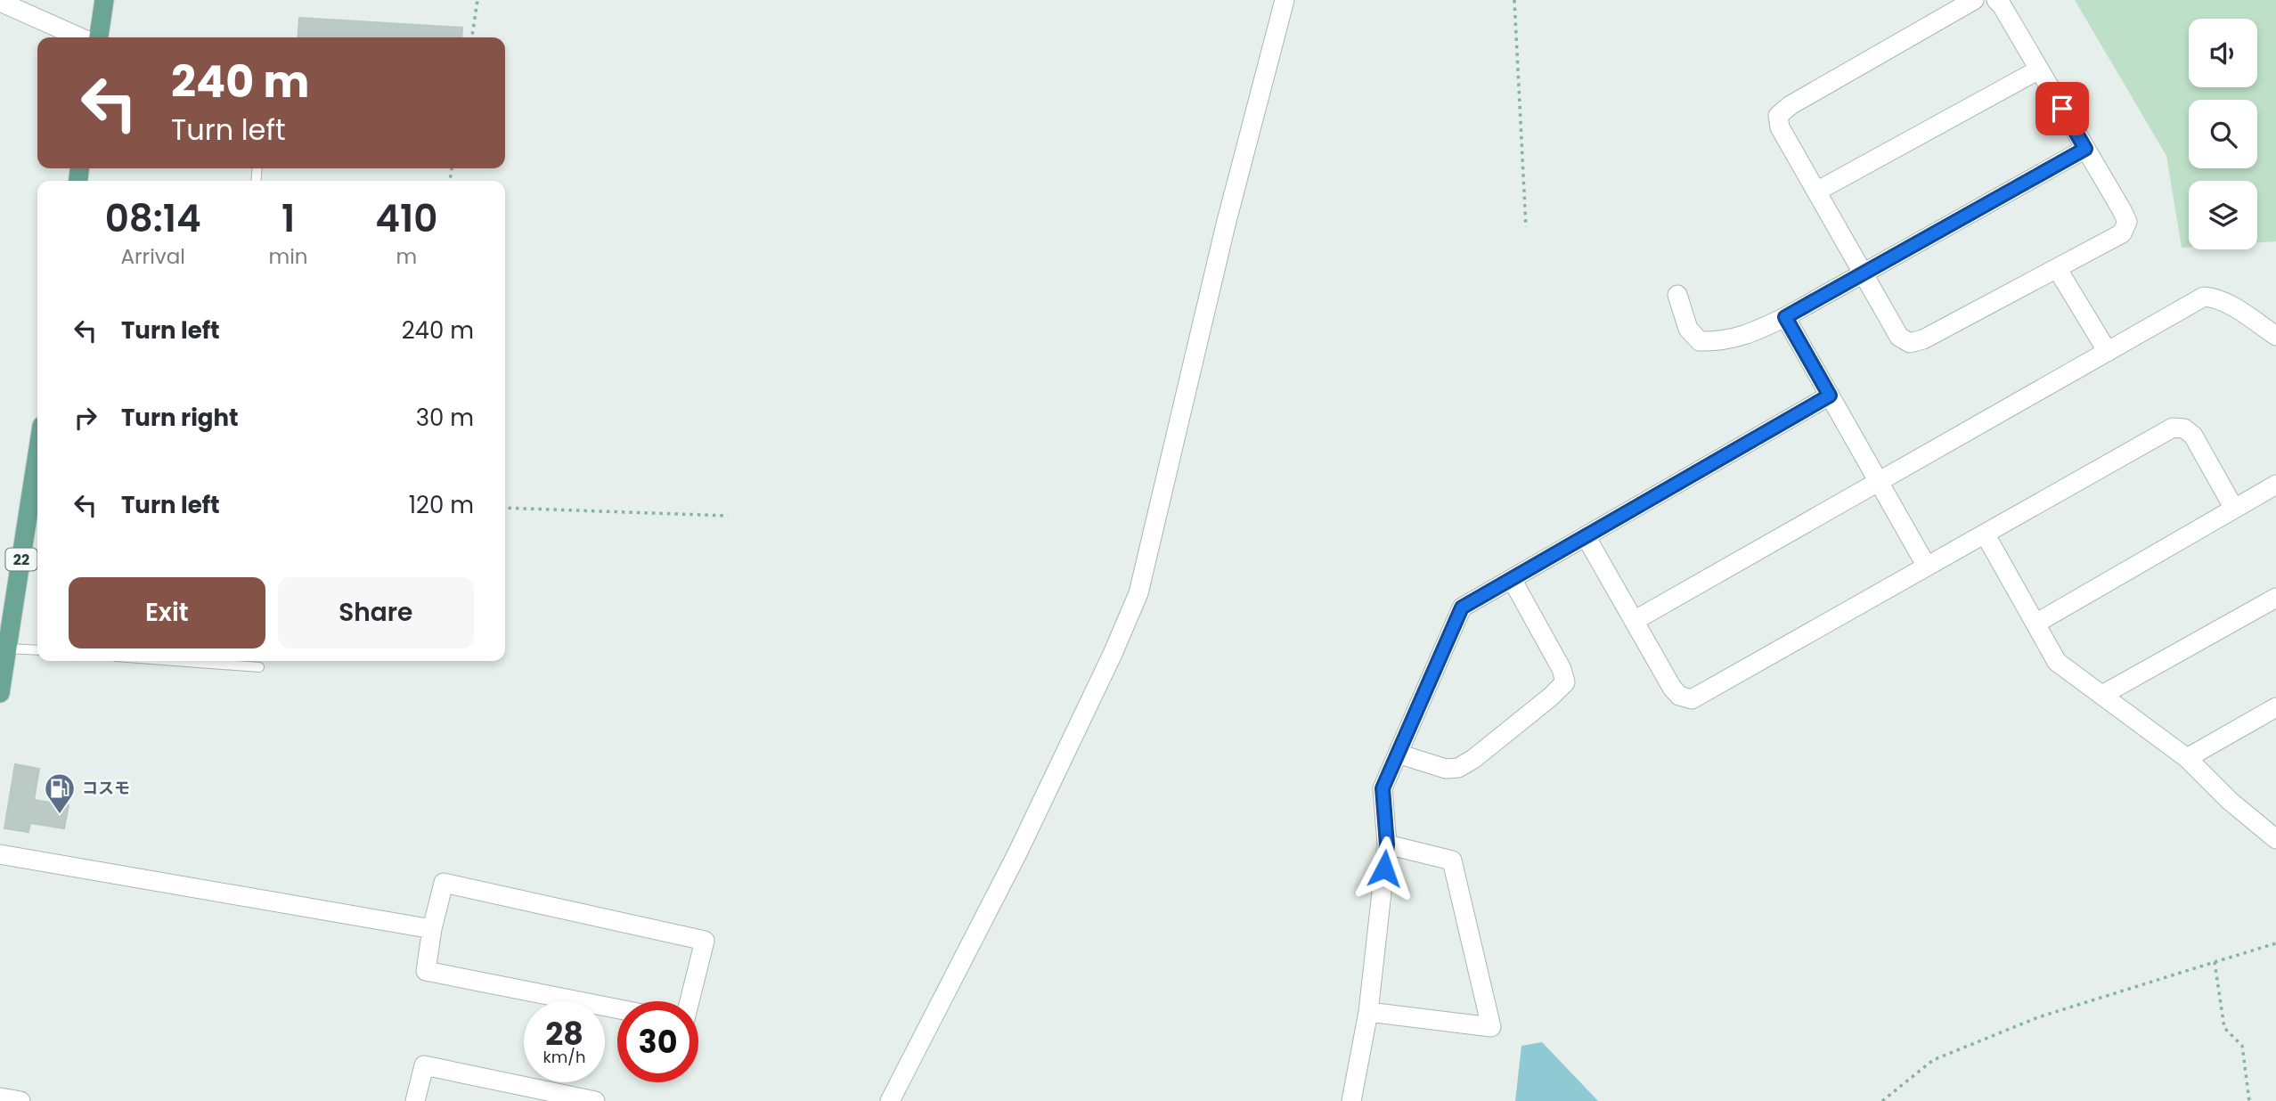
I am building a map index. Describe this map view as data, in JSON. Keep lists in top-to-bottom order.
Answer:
{
  "streets": {
    "main road": ["22"]
  },
  "places": {
    "fuel station": ["コスモ"]
  },
  "page": {
    "turn": ["240 m", "Turn left"],
    "eta": [
      "08:14",
      "Arrival",
      "1",
      "min",
      "410",
      "m"
    ],
    "list": [
      {
        "name": "Turn left",
        "value": "240 m"
      },
      {
        "name": "Turn right",
        "value": "30 m"
      },
      {
        "name": "Turn left",
        "value": "120 m"
      }
    ],
    "buttons": ["Exit", "Share"],
    "speed": "28 km/h",
    "limit": "30"
  }
}
